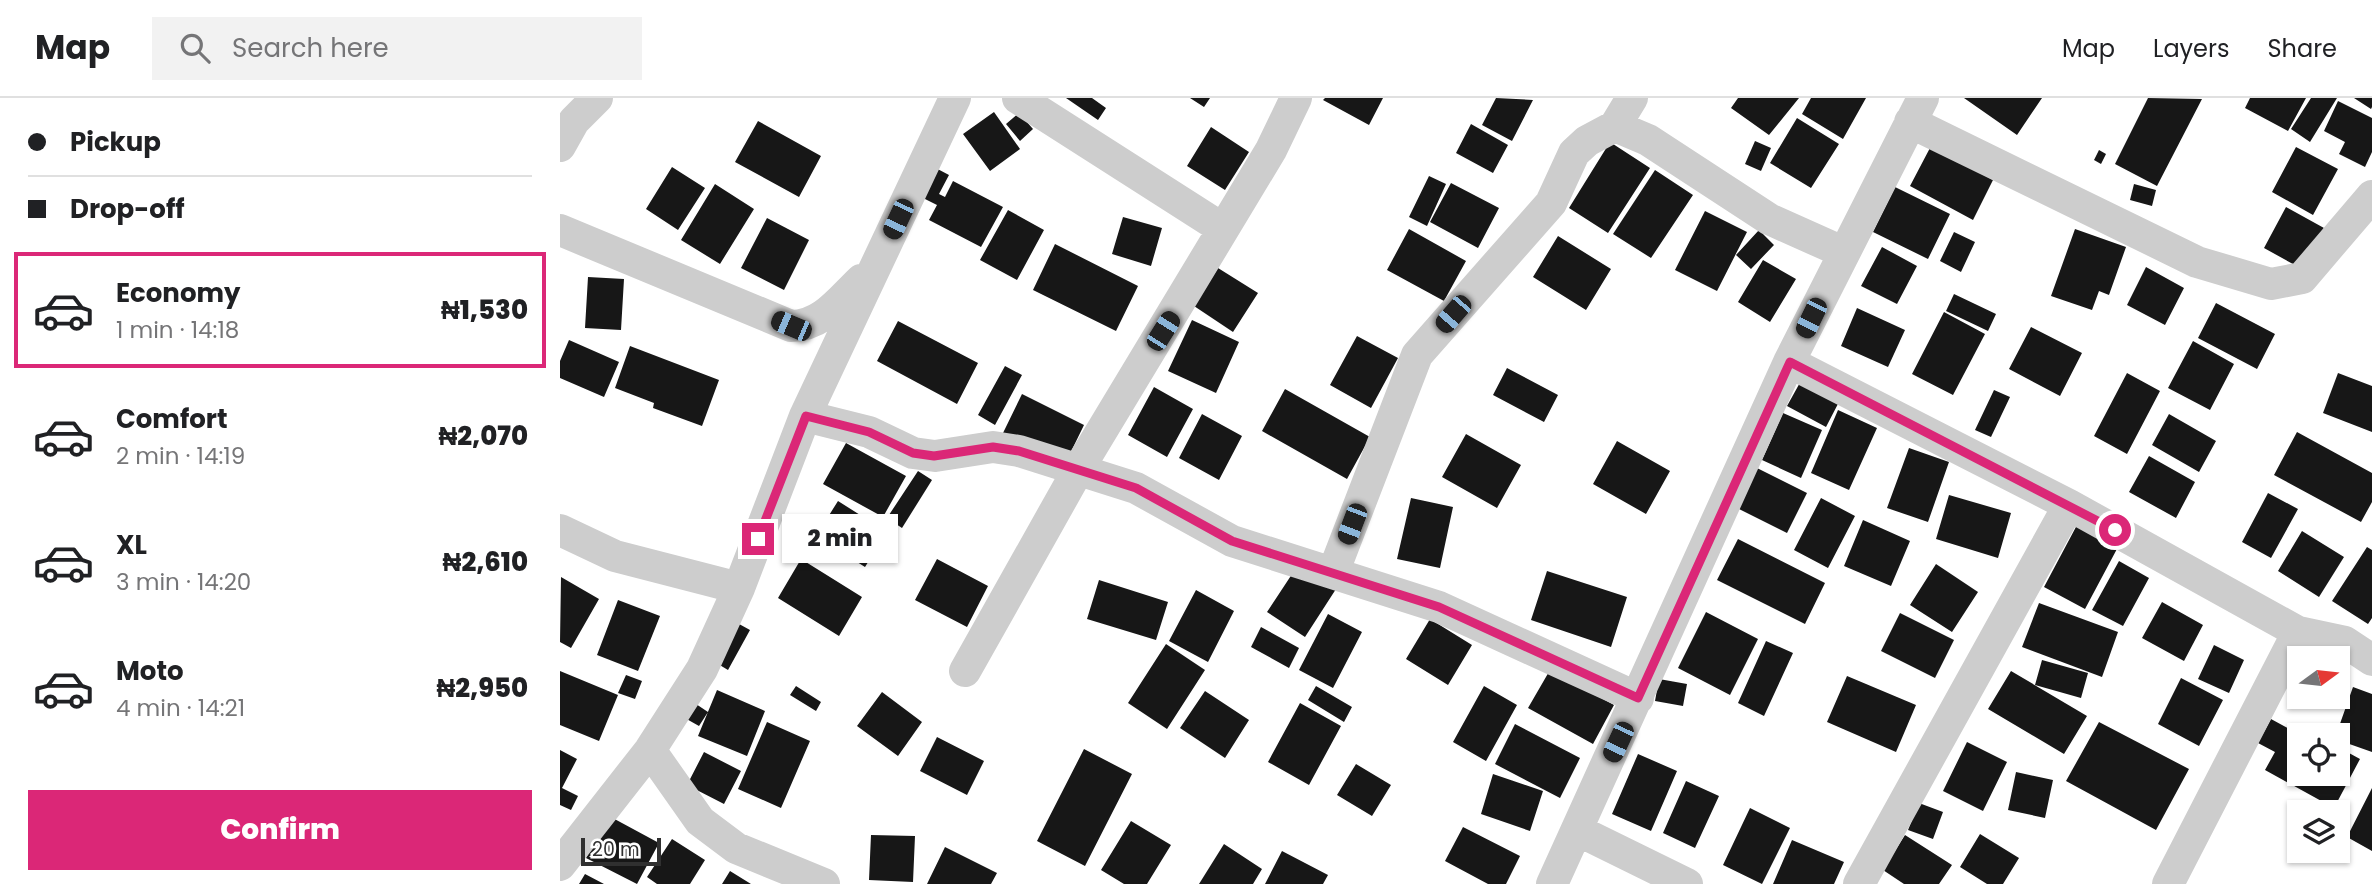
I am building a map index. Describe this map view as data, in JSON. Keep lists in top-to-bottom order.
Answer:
{
  "scale_bar": "20 m",
  "north": "right",
  "page": {
    "header": "Map",
    "search": "Search here",
    "nav": ["Map", "Layers", "Share"],
    "banner": ["Pickup", "Drop-off"],
    "list": [
      {
        "name": "Economy",
        "note": "1 min · 14:18",
        "value": "₦1,530"
      },
      {
        "name": "Comfort",
        "note": "2 min · 14:19",
        "value": "₦2,070"
      },
      {
        "name": "XL",
        "note": "3 min · 14:20",
        "value": "₦2,610"
      },
      {
        "name": "Moto",
        "note": "4 min · 14:21",
        "value": "₦2,950"
      }
    ],
    "bubble": "2 min",
    "buttons": "Confirm",
    "scale": "20 m"
  }
}
